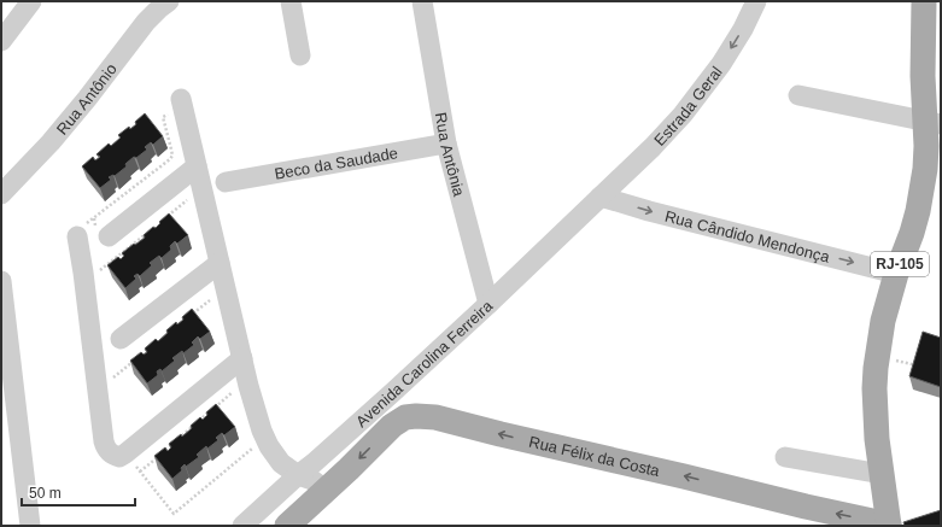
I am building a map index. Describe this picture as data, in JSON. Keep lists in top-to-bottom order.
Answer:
{
  "streets": {
    "main road": ["RJ-105", "Rua Félix da Costa"],
    "street": [
      "Rua Antônio",
      "Estrada Geral",
      "Rua Antônia",
      "Beco da Saudade",
      "Rua Cândido Mendonça",
      "Avenida Carolina Ferreira"
    ]
  },
  "crossings": [
    ["Estrada Geral", "Rua Cândido Mendonça"],
    ["Estrada Geral", "Avenida Carolina Ferreira"],
    ["Rua Antônia", "Beco da Saudade"],
    ["Rua Antônia", "Avenida Carolina Ferreira"],
    ["Rua Cândido Mendonça", "RJ-105"],
    ["Rua Cândido Mendonça", "Avenida Carolina Ferreira"],
    ["RJ-105", "Rua Félix da Costa"]
  ],
  "one_way": ["Estrada Geral", "Rua Félix da Costa"],
  "scale_bar": "50 m"
}
